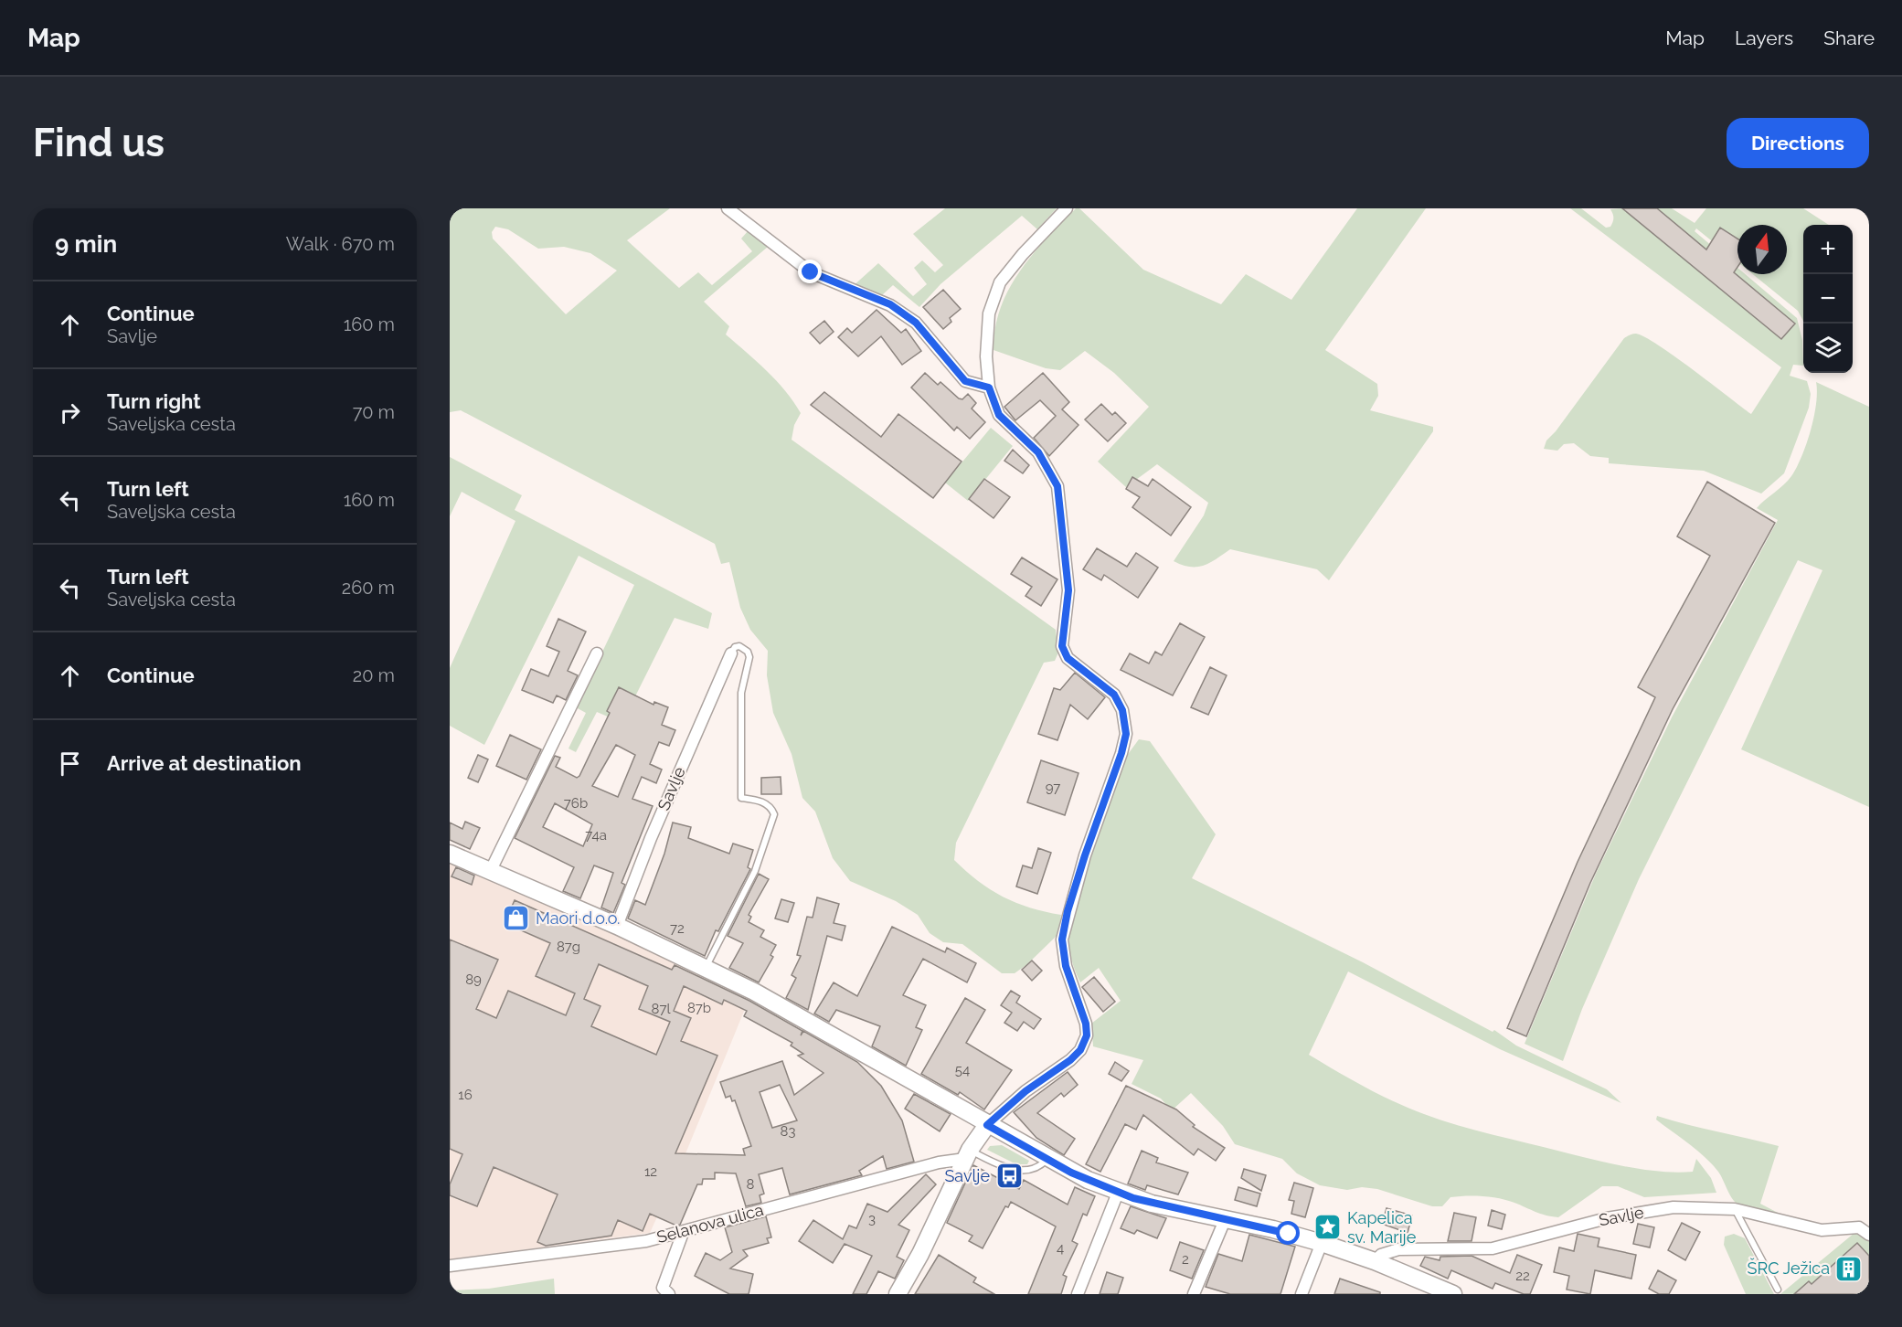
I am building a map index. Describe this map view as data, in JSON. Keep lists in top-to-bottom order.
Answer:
{
  "streets": {
    "street": ["Savlje", "Selanova ulica"]
  },
  "places": {
    "shop": ["Maori d.o.o."],
    "bus stop": ["Savlje"],
    "place": ["Kapelica sv. Marije"],
    "building": ["ŠRC Ježica"]
  },
  "house_numbers": [
    "97",
    "76b",
    "74a",
    "72",
    "87g",
    "89",
    "87b",
    "87l",
    "54",
    "16",
    "83",
    "12",
    "8",
    "3",
    "4",
    "2",
    "22"
  ],
  "north": "top",
  "page": {
    "header": "Map",
    "nav": ["Map", "Layers", "Share"],
    "buttons": "Directions",
    "title": "Find us",
    "heading": ["9 min", "Walk · 670 m"],
    "map_buttons": ["+", "−"],
    "list": [
      ["Continue", "Savlje", "160 m"],
      ["Turn right", "Saveljska cesta", "70 m"],
      ["Turn left", "Saveljska cesta", "160 m"],
      ["Turn left", "Saveljska cesta", "260 m"],
      ["Continue", "20 m"],
      "Arrive at destination"
    ]
  }
}
